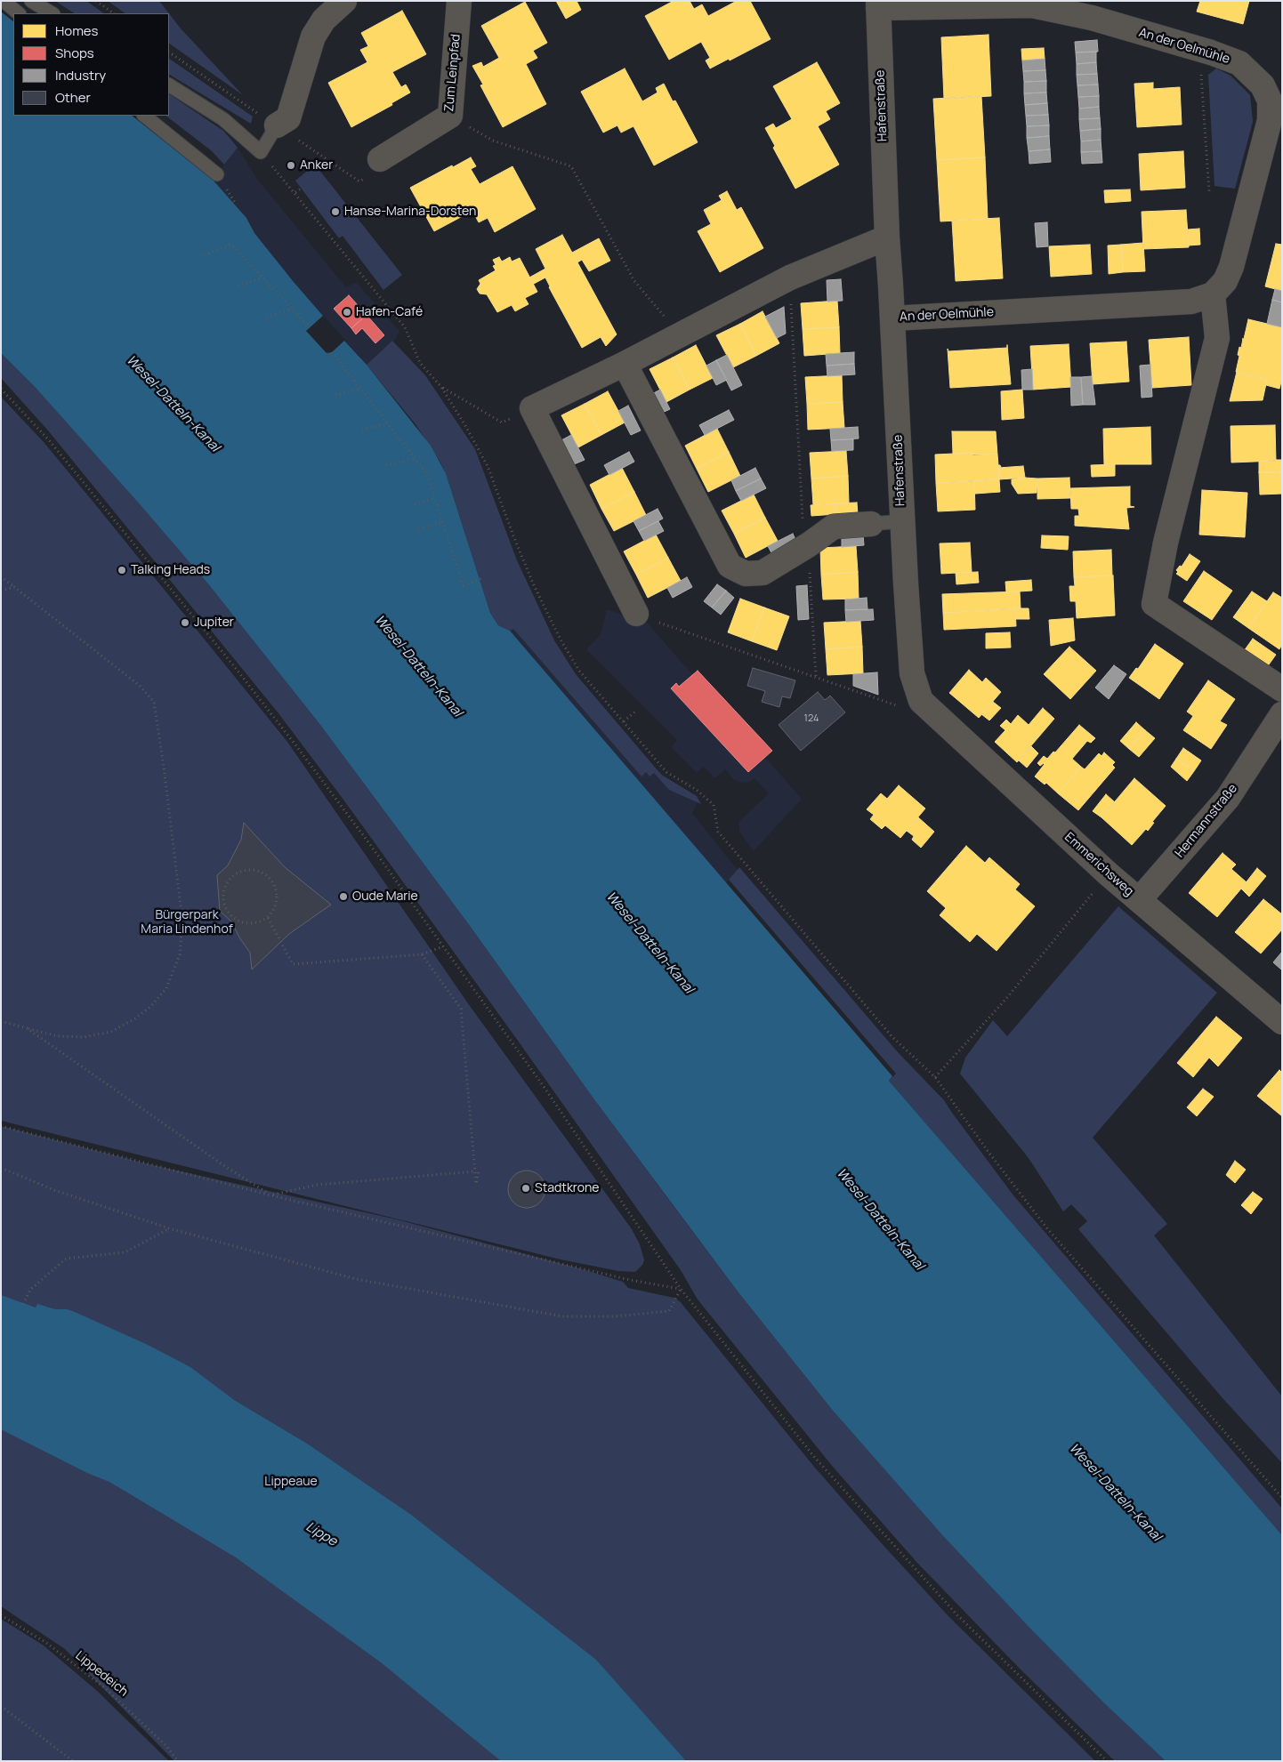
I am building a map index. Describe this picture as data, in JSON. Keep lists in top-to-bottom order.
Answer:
{
  "streets": {
    "street": [
      "An der Oelmühle",
      "Zum Leinpfad",
      "Hafenstraße",
      "Hermannstraße",
      "Emmerichsweg"
    ],
    "path": ["Lippedeich"]
  },
  "crossings": [
    ["An der Oelmühle", "Hafenstraße"],
    ["Hafenstraße", "Emmerichsweg"],
    ["Hermannstraße", "Emmerichsweg"]
  ],
  "water": ["Wesel-Datteln-Kanal", "Lippe"],
  "parks": ["Bürgerpark Maria Lindenhof", "Lippeaue"],
  "places": [
    "Anker",
    "Hanse-Marina-Dorsten",
    "Hafen-Café",
    "Talking Heads",
    "Jupiter",
    "Oude Marie",
    "Stadtkrone"
  ],
  "house_numbers": ["124"],
  "legend": [
    "Homes",
    "Shops",
    "Industry",
    "Other"
  ]
}
